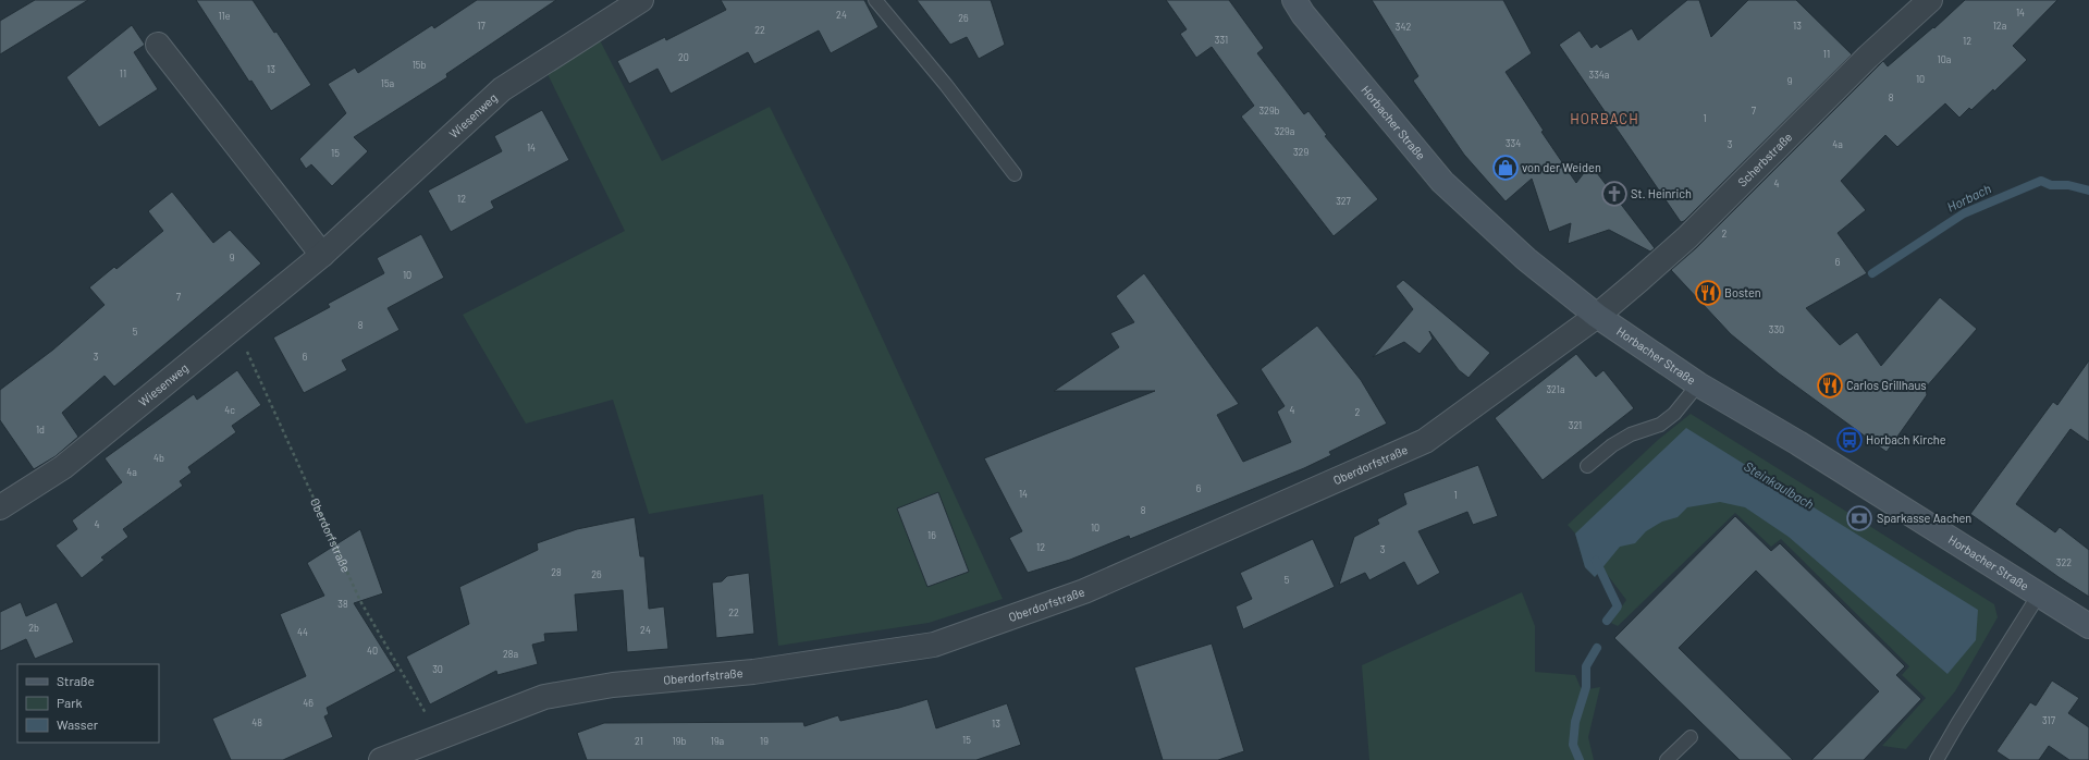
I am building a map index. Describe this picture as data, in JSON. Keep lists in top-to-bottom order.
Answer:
{
  "streets": {
    "main road": ["Horbacher Straße"],
    "street": ["Wiesenweg", "Scherbstraße", "Oberdorfstraße"]
  },
  "crossings": [
    ["Wiesenweg", "Oberdorfstraße"],
    ["Horbacher Straße", "Scherbstraße"],
    ["Horbacher Straße", "Oberdorfstraße"],
    ["Scherbstraße", "Oberdorfstraße"]
  ],
  "districts": ["HORBACH"],
  "water": ["Horbach", "Steinkaulbach"],
  "places": {
    "shop": ["von der Weiden"],
    "church": ["St. Heinrich"],
    "restaurant": ["Bosten", "Carlos Grillhaus"],
    "bus stop": ["Horbach Kirche"],
    "bank": ["Sparkasse Aachen"]
  },
  "house_numbers": [
    "14",
    "24",
    "11e",
    "26",
    "17",
    "13",
    "12a",
    "342",
    "22",
    "331",
    "12",
    "11",
    "20",
    "10a",
    "15b",
    "13",
    "11",
    "334a",
    "10",
    "9",
    "15a",
    "8",
    "329b",
    "7",
    "1",
    "329a",
    "334",
    "3",
    "4a",
    "14",
    "329",
    "15",
    "4",
    "12",
    "327",
    "2",
    "9",
    "6",
    "10",
    "7",
    "8",
    "330",
    "5",
    "3",
    "6",
    "321a",
    "4c",
    "4",
    "2",
    "321",
    "1d",
    "4b",
    "4a",
    "6",
    "14",
    "1",
    "8",
    "4",
    "10",
    "16",
    "12",
    "3",
    "322",
    "28",
    "26",
    "5",
    "38",
    "22",
    "2b",
    "24",
    "44",
    "40",
    "28a",
    "30",
    "46",
    "317",
    "48",
    "13",
    "15",
    "21",
    "19b",
    "19a",
    "19"
  ],
  "legend": ["Straße", "Park", "Wasser"]
}
